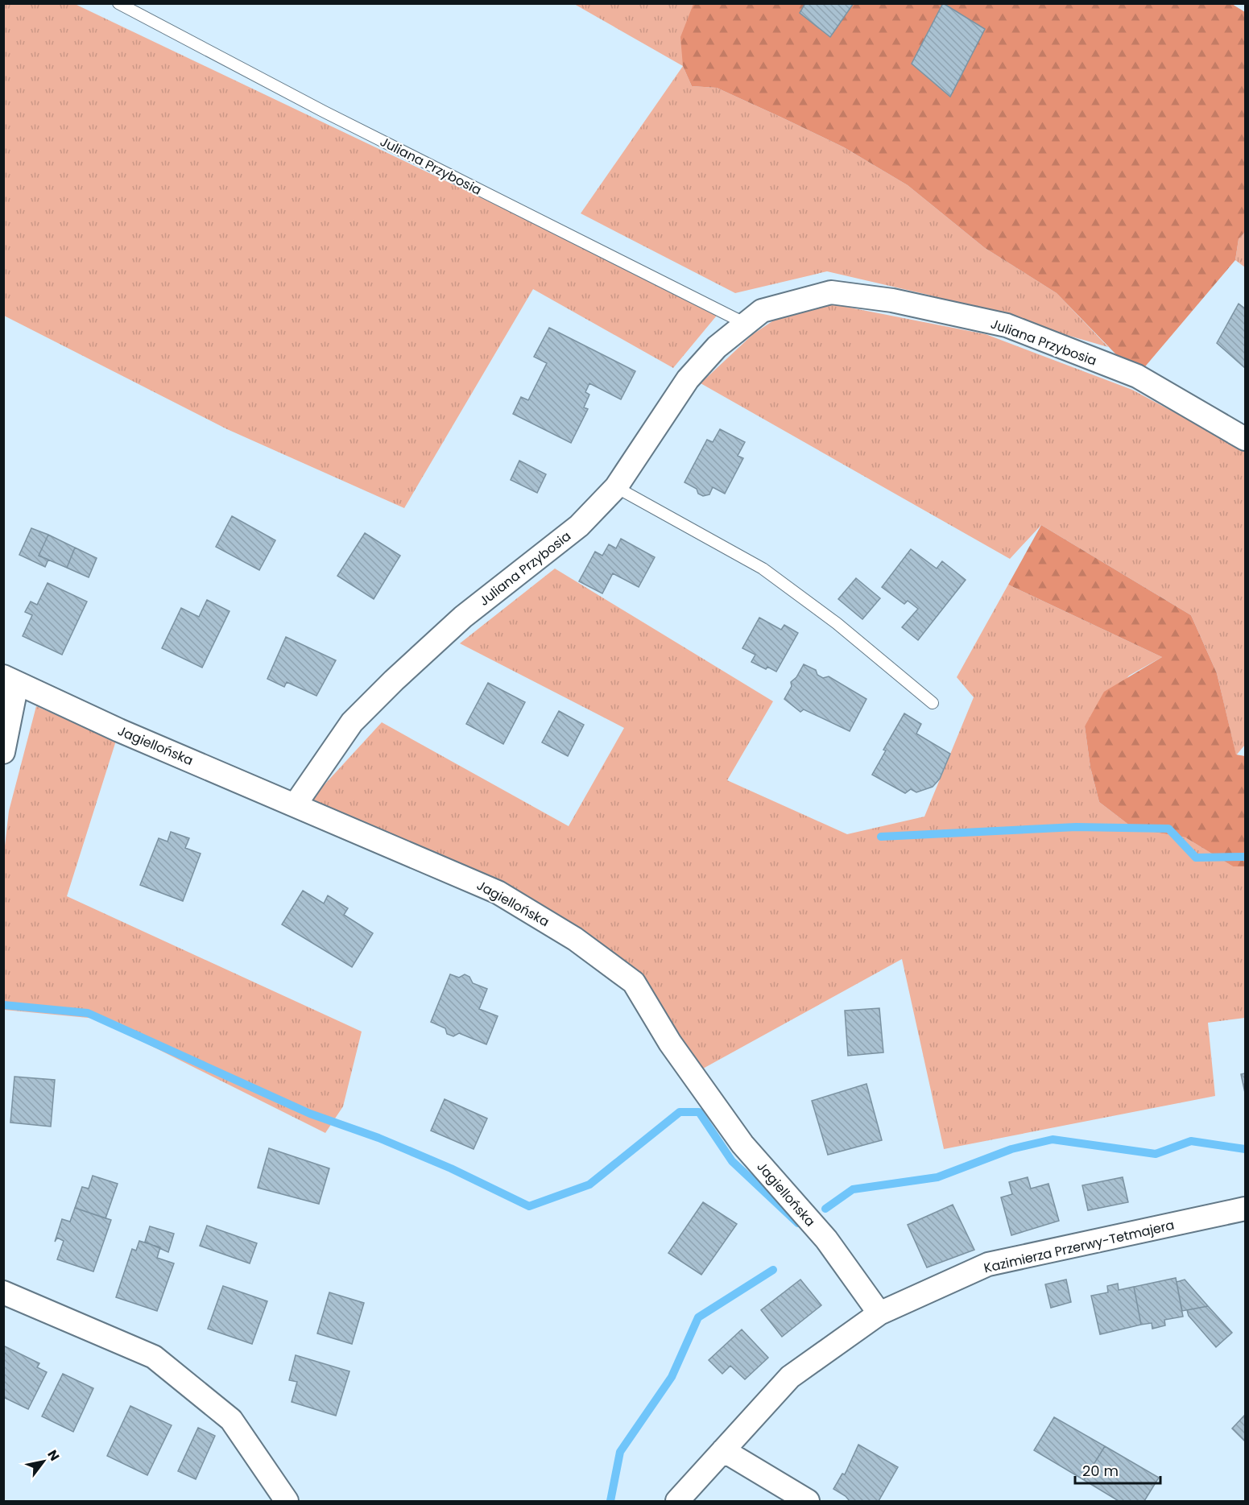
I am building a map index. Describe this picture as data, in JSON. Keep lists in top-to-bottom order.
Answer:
{
  "streets": {
    "street": ["Juliana Przybosia", "Jagiellońska", "Kazimierza Przerwy-Tetmajera"]
  },
  "crossings": [
    ["Juliana Przybosia", "Jagiellońska"],
    ["Jagiellońska", "Kazimierza Przerwy-Tetmajera"]
  ],
  "scale_bar": "20 m",
  "north": "top right"
}
